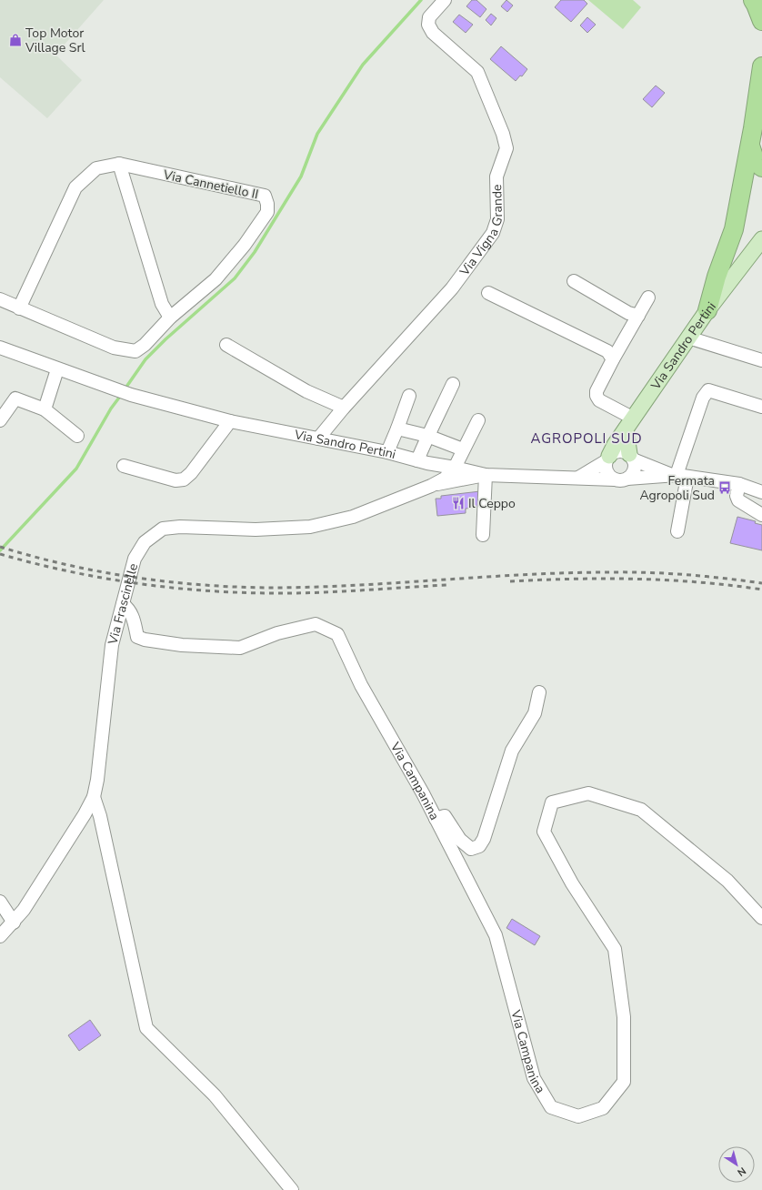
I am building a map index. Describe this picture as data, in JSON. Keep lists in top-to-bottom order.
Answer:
{
  "streets": {
    "main road": ["Via Sandro Pertini"],
    "street": [
      "Via Cannetiello II",
      "Via Vigna Grande",
      "Via Frascinelle",
      "Via Campanina"
    ]
  },
  "crossings": [
    ["Via Vigna Grande", "Via Sandro Pertini"],
    ["Via Sandro Pertini", "Via Frascinelle"],
    ["Via Frascinelle", "Via Campanina"]
  ],
  "districts": ["AGROPOLI SUD"],
  "places": {
    "shop": ["Top Motor Village Srl"],
    "bus stop": ["Fermata Agropoli Sud"],
    "restaurant": ["Il Ceppo"]
  },
  "north": "bottom right"
}
